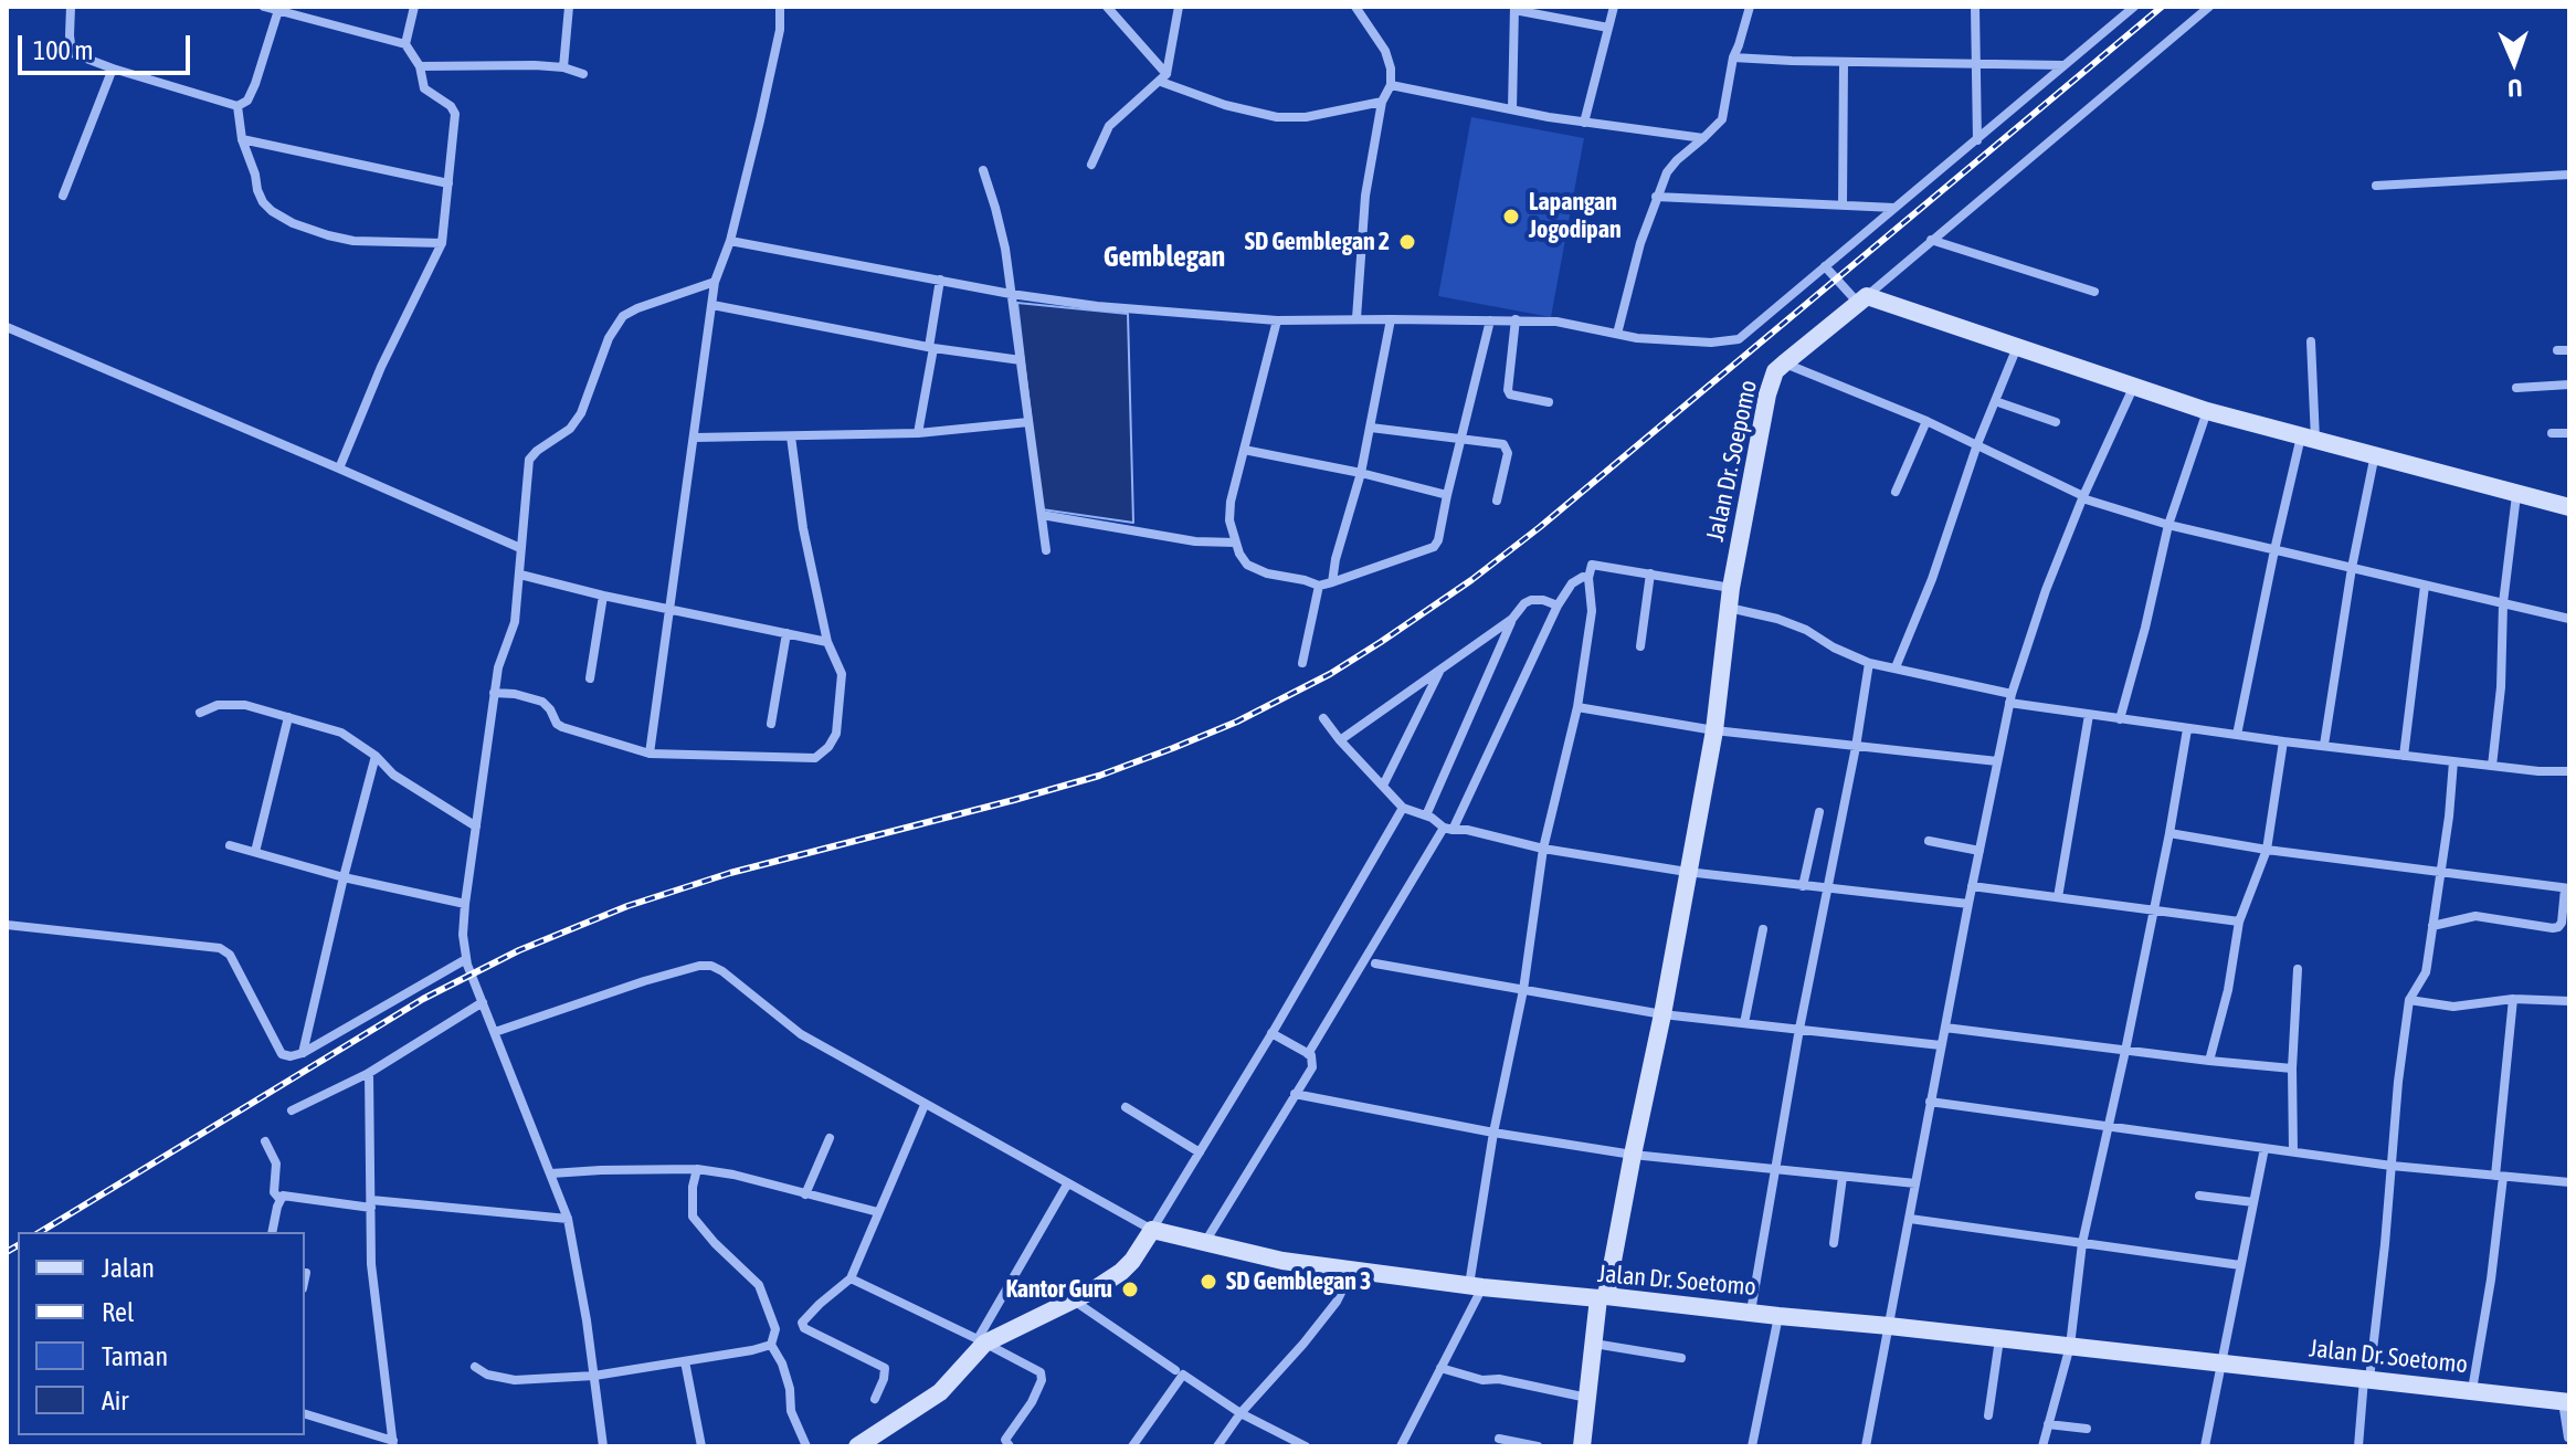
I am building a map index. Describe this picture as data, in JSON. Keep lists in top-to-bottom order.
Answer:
{
  "streets": {
    "street": ["Jalan Dr. Soepomo", "Jalan Dr. Soetomo"]
  },
  "crossings": [
    ["Jalan Dr. Soepomo", "Jalan Dr. Soetomo"]
  ],
  "districts": ["Gemblegan"],
  "places": [
    "Lapangan Jogodipan",
    "SD Gemblegan 2",
    "SD Gemblegan 3",
    "Kantor Guru"
  ],
  "legend": [
    "Jalan",
    "Rel",
    "Taman",
    "Air"
  ],
  "scale_bar": "100 m",
  "north": "bottom"
}
